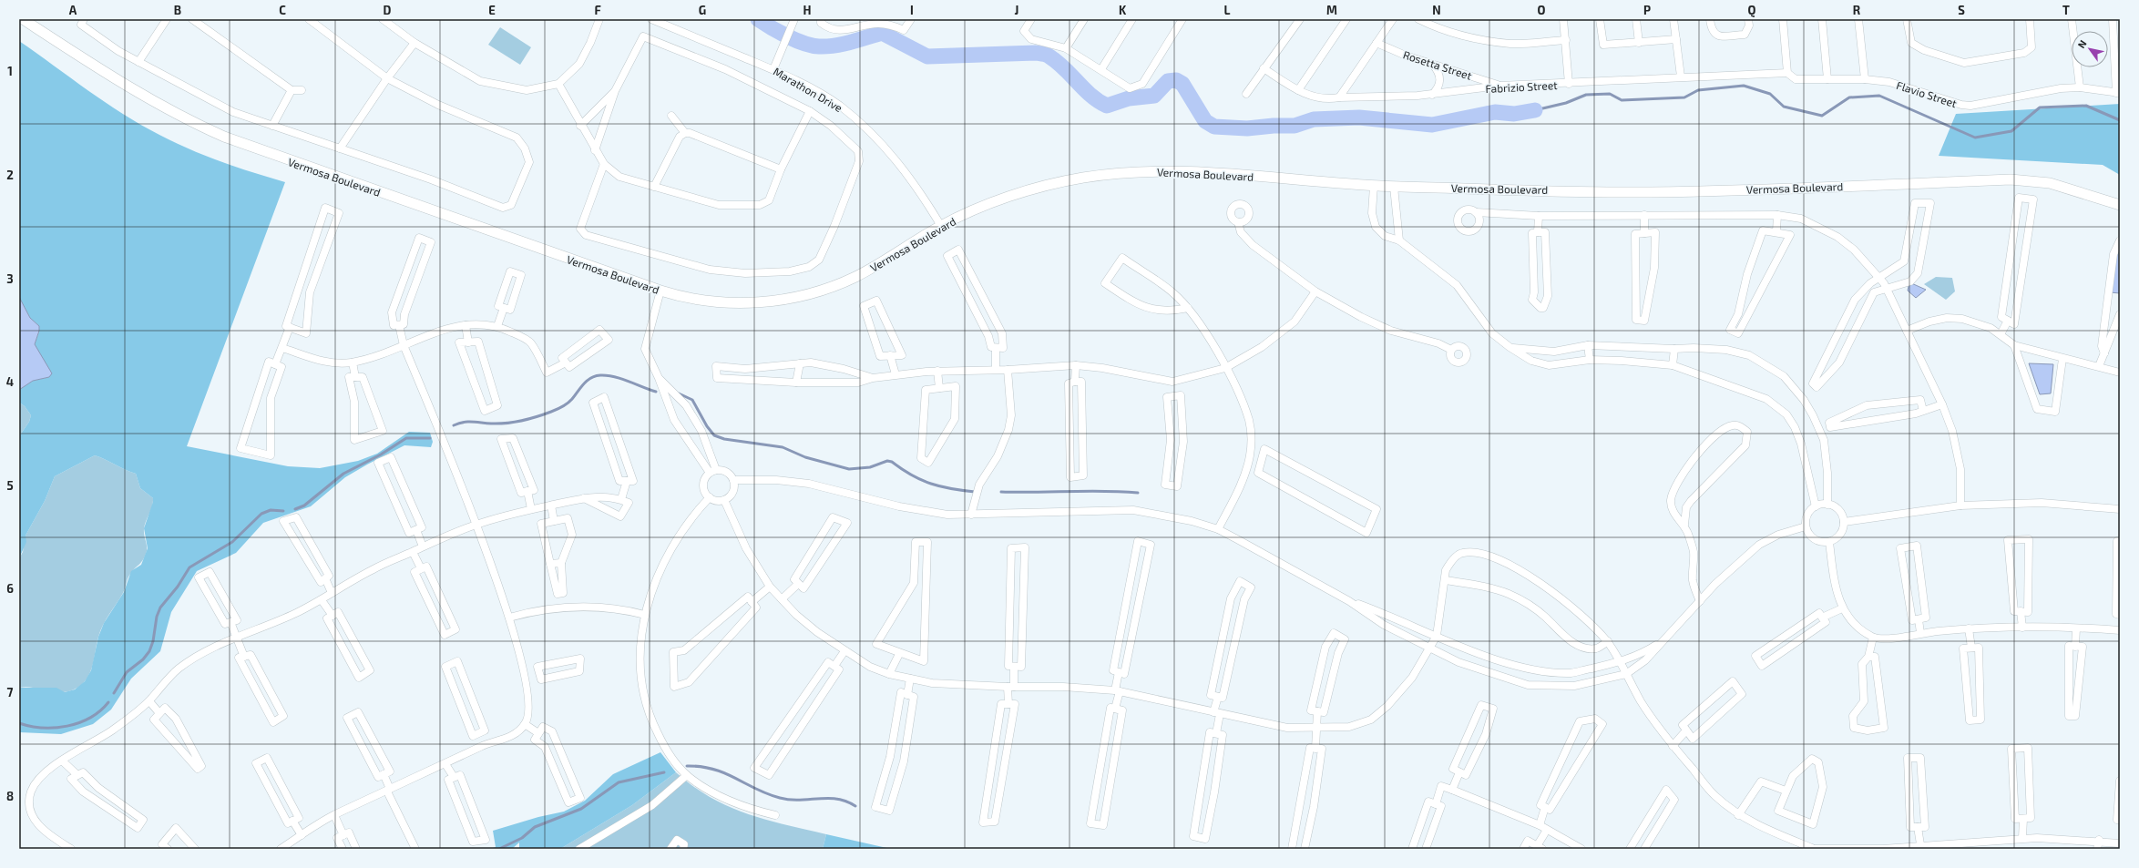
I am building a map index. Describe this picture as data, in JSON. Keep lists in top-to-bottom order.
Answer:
{
  "streets": {
    "main road": ["Vermosa Boulevard"],
    "street": [
      "Rosetta Street",
      "Fabrizio Street",
      "Marathon Drive",
      "Flavio Street"
    ]
  },
  "crossings": [
    ["Rosetta Street", "Fabrizio Street"],
    ["Fabrizio Street", "Flavio Street"],
    ["Marathon Drive", "Vermosa Boulevard"]
  ],
  "north": "top left",
  "grid": {
    "columns": [
      "A",
      "B",
      "C",
      "D",
      "E",
      "F",
      "G",
      "H",
      "I",
      "J",
      "K",
      "L",
      "M",
      "N",
      "O",
      "P",
      "Q",
      "R",
      "S",
      "T"
    ],
    "rows": [
      "1",
      "2",
      "3",
      "4",
      "5",
      "6",
      "7",
      "8"
    ]
  }
}
